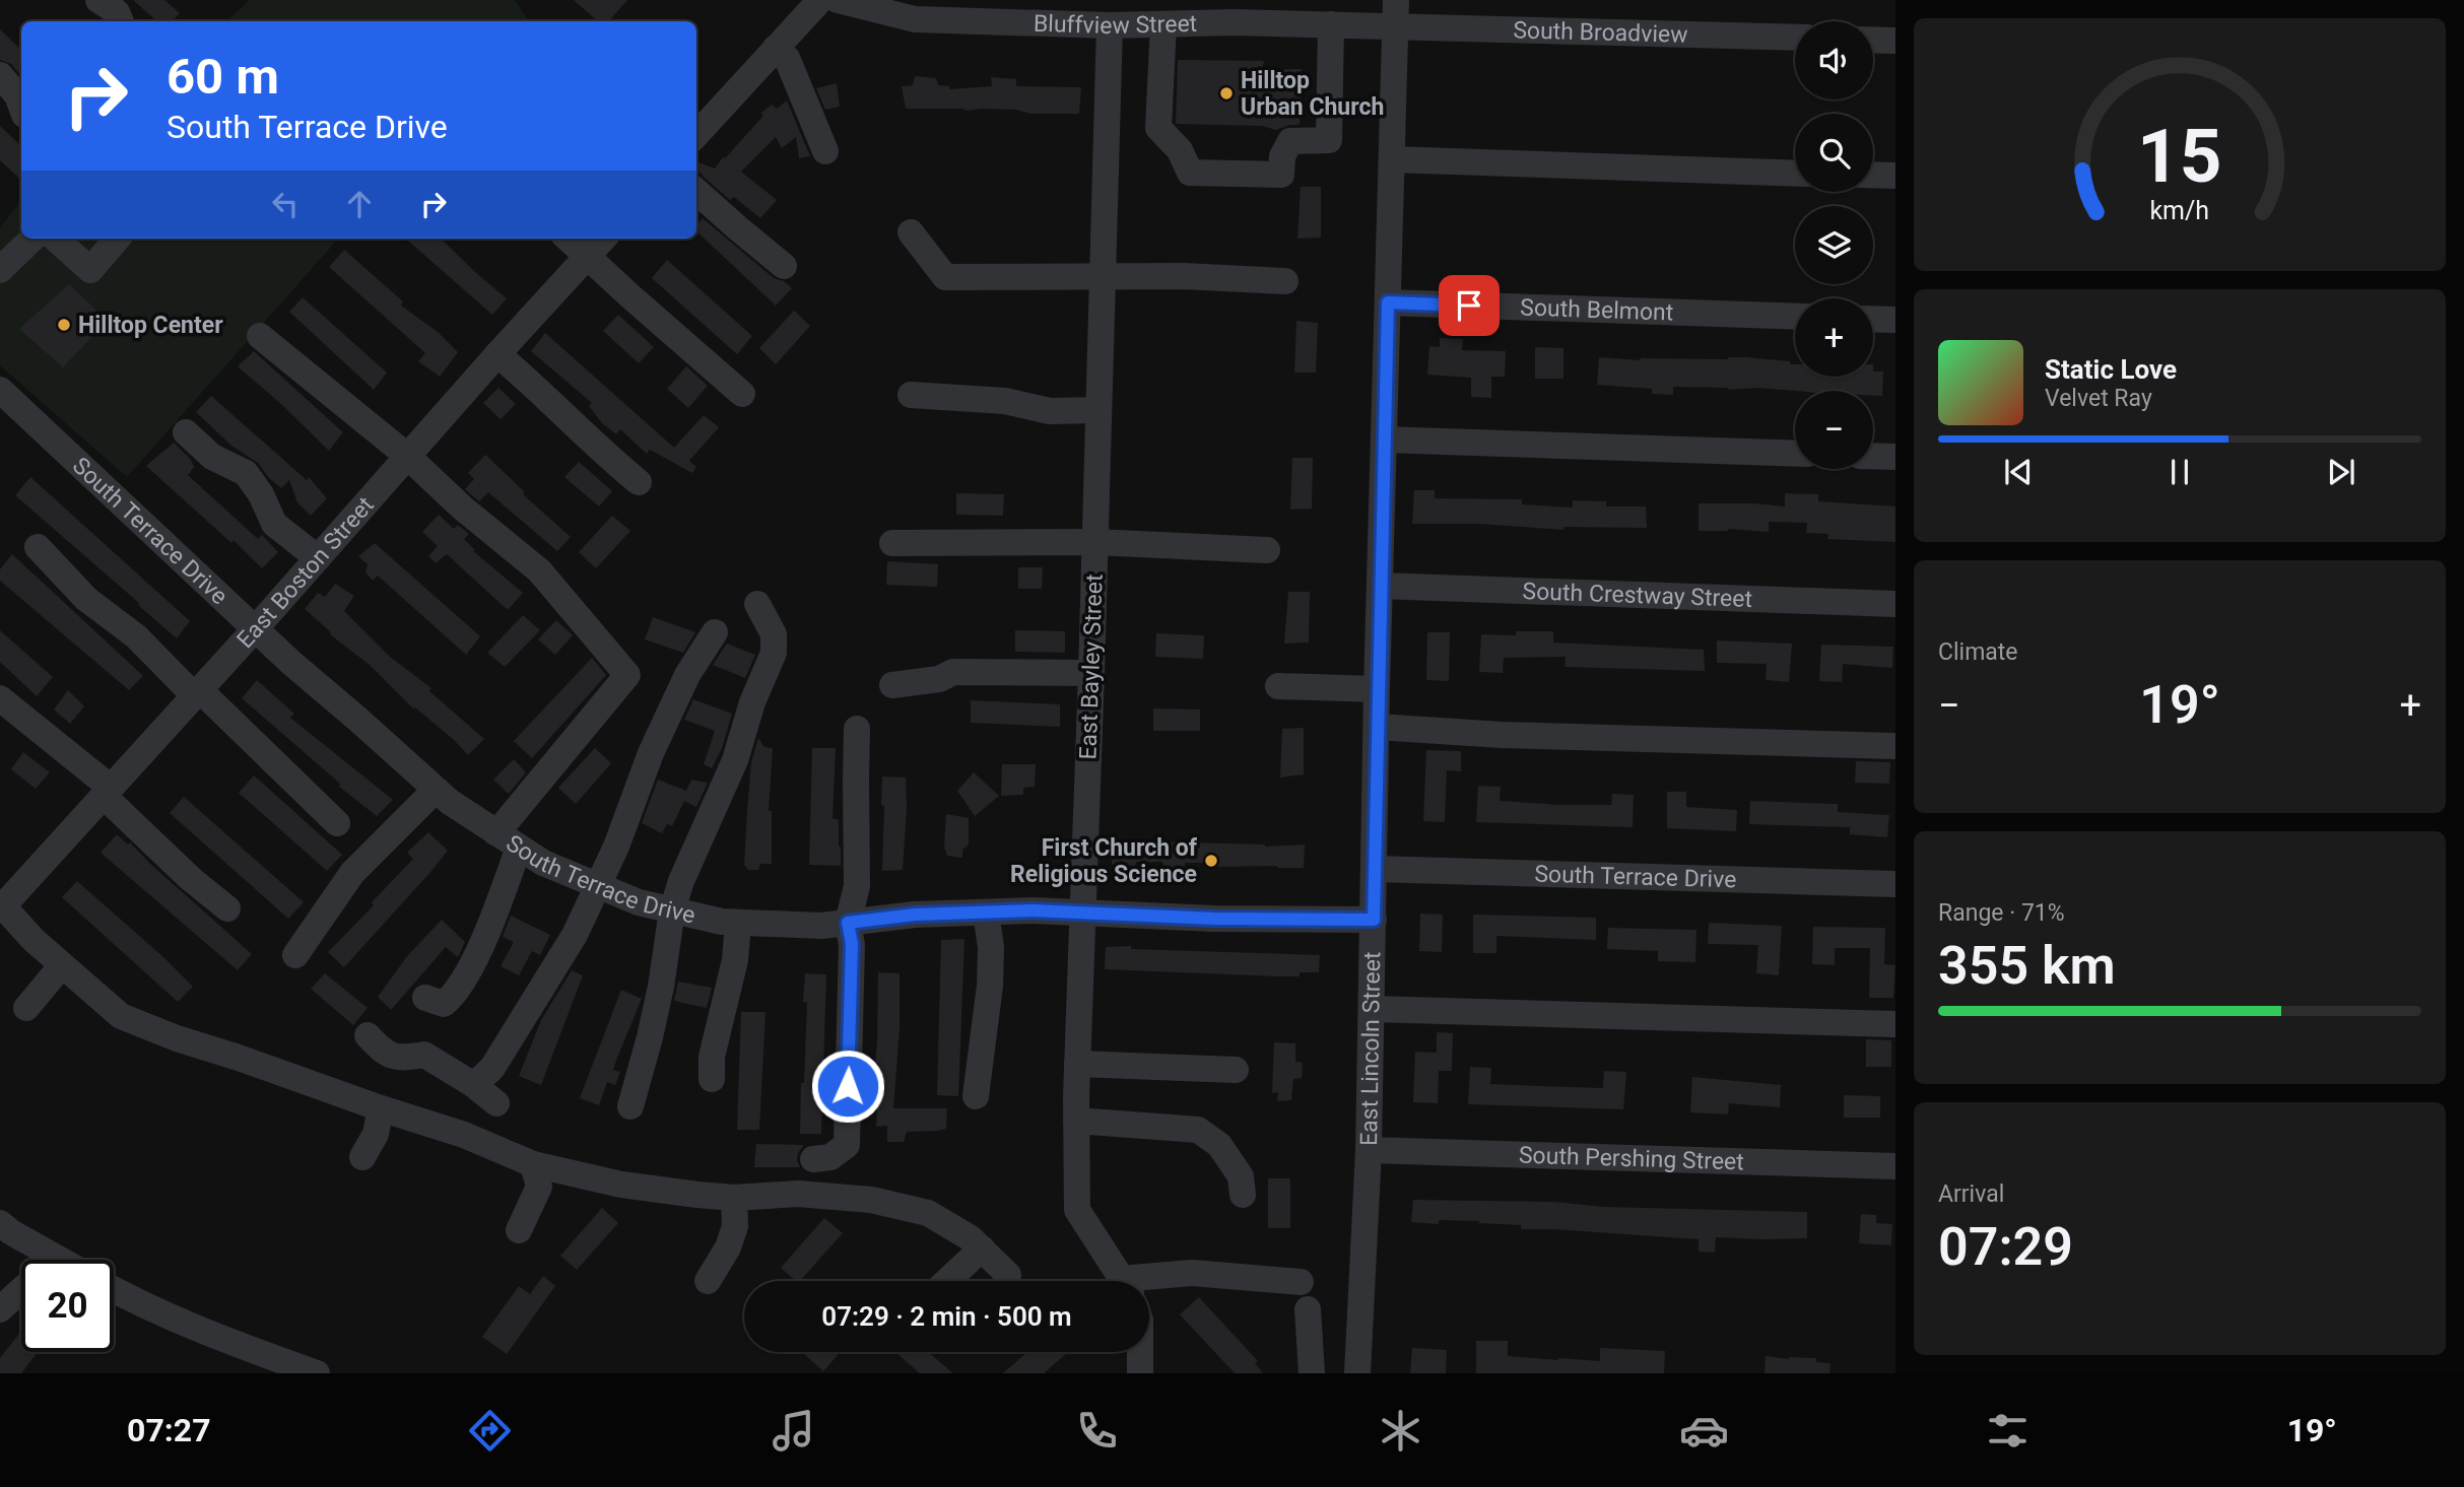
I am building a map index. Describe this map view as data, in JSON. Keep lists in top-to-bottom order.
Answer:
{
  "streets": {
    "street": [
      "Bluffview Street",
      "South Broadview",
      "South Belmont",
      "South Terrace Drive",
      "East Boston Street",
      "South Crestway Street",
      "East Bayley Street",
      "East Lincoln Street",
      "South Pershing Street"
    ]
  },
  "crossings": [
    ["Bluffview Street", "South Broadview"],
    ["Bluffview Street", "East Bayley Street"],
    ["Bluffview Street", "East Lincoln Street"],
    ["South Broadview", "East Lincoln Street"],
    ["South Belmont", "East Lincoln Street"],
    ["South Terrace Drive", "East Boston Street"],
    ["South Terrace Drive", "East Bayley Street"],
    ["South Terrace Drive", "East Lincoln Street"],
    ["South Crestway Street", "East Lincoln Street"],
    ["East Lincoln Street", "South Pershing Street"]
  ],
  "places": ["Hilltop Urban Church", "Hilltop Center", "First Church of Religious Science"],
  "page": {
    "map_buttons": ["+", "−"],
    "turn": ["60 m", "South Terrace Drive"],
    "song": ["Static Love", "Velvet Ray"],
    "tile": [
      "Climate",
      ["Range · 71%", "355 km"],
      ["Arrival", "07:29"]
    ],
    "heat": ["−", "19°", "+"],
    "limit": "20",
    "trip": "07:29 · 2 min · 500 m",
    "tabs": ["07:27", "19°"],
    "gauge": ["15", "km/h"]
  }
}
